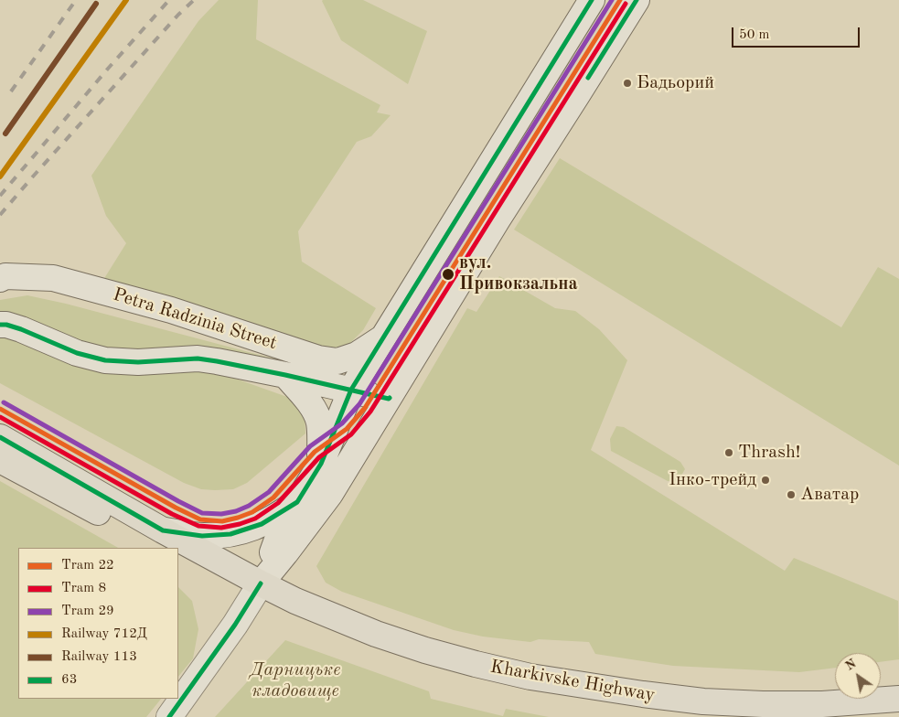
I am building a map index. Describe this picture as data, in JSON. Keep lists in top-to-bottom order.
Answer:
{
  "streets": {
    "main road": ["Petra Radzinia Street", "Kharkivske Highway"]
  },
  "parks": ["Дарницьке кладовище"],
  "places": [
    "Бадьорий",
    "вул. Привокзальна",
    "Thrash!",
    "Інко-трейд",
    "Аватар"
  ],
  "lines": [
    "tram line 22",
    "tram line 29",
    "rail line 712Д",
    "transit line 63",
    "tram line 8",
    "rail line 113"
  ],
  "legend": [
    "Tram 22",
    "Tram 8",
    "Tram 29",
    "Railway 712Д",
    "Railway 113",
    "63"
  ],
  "scale_bar": "50 m",
  "north": "top left"
}
